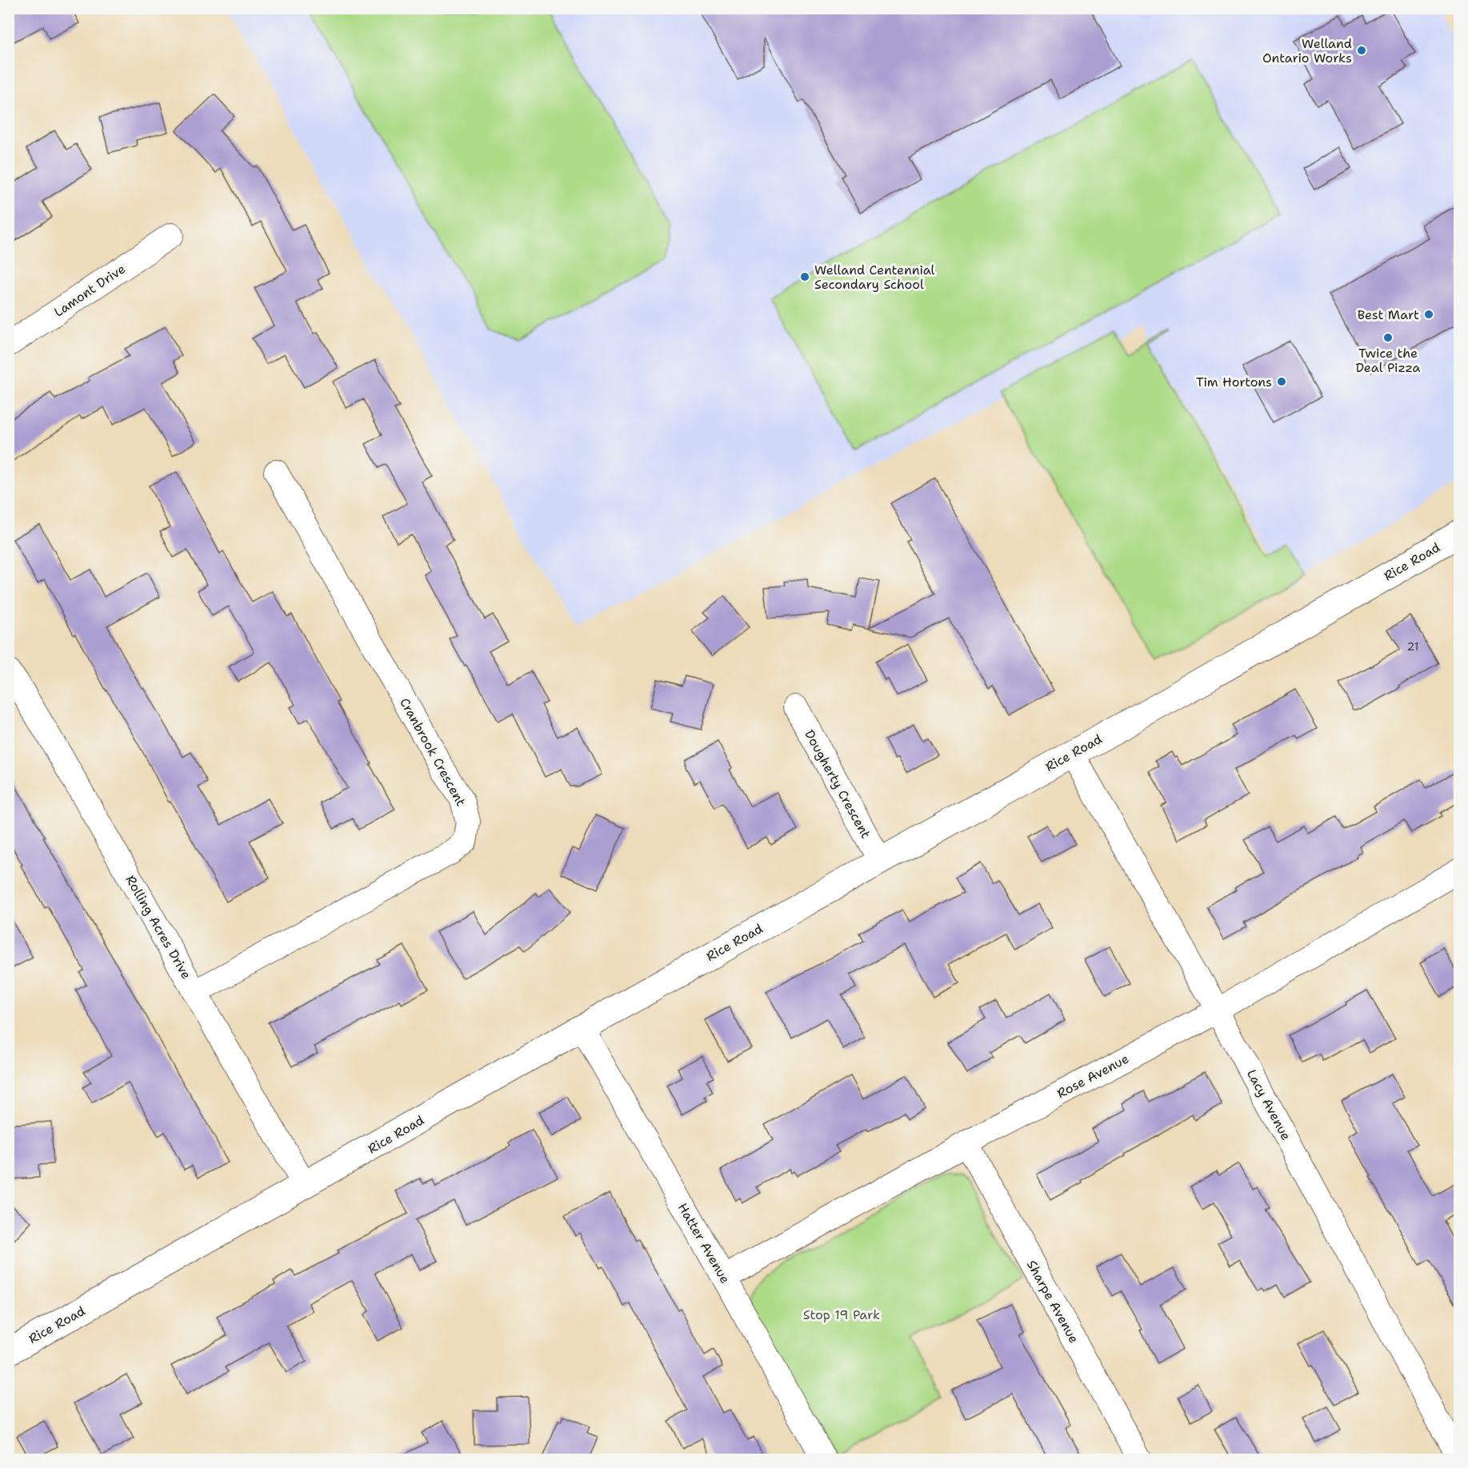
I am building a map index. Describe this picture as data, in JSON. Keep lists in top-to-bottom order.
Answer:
{
  "streets": {
    "main road": ["Rice Road"],
    "street": [
      "Lamont Drive",
      "Cranbrook Crescent",
      "Dougherty Crescent",
      "Rolling Acres Drive",
      "Rose Avenue",
      "Lacy Avenue",
      "Hatter Avenue",
      "Sharpe Avenue"
    ]
  },
  "crossings": [
    ["Rice Road", "Dougherty Crescent"],
    ["Rice Road", "Rolling Acres Drive"],
    ["Rice Road", "Lacy Avenue"],
    ["Rice Road", "Hatter Avenue"],
    ["Cranbrook Crescent", "Rolling Acres Drive"],
    ["Rose Avenue", "Lacy Avenue"],
    ["Rose Avenue", "Hatter Avenue"],
    ["Rose Avenue", "Sharpe Avenue"]
  ],
  "parks": ["Stop 19 Park"],
  "places": [
    "Welland Ontario Works",
    "Welland Centennial Secondary School",
    "Best Mart",
    "Twice the Deal Pizza",
    "Tim Hortons"
  ],
  "house_numbers": ["21"]
}
